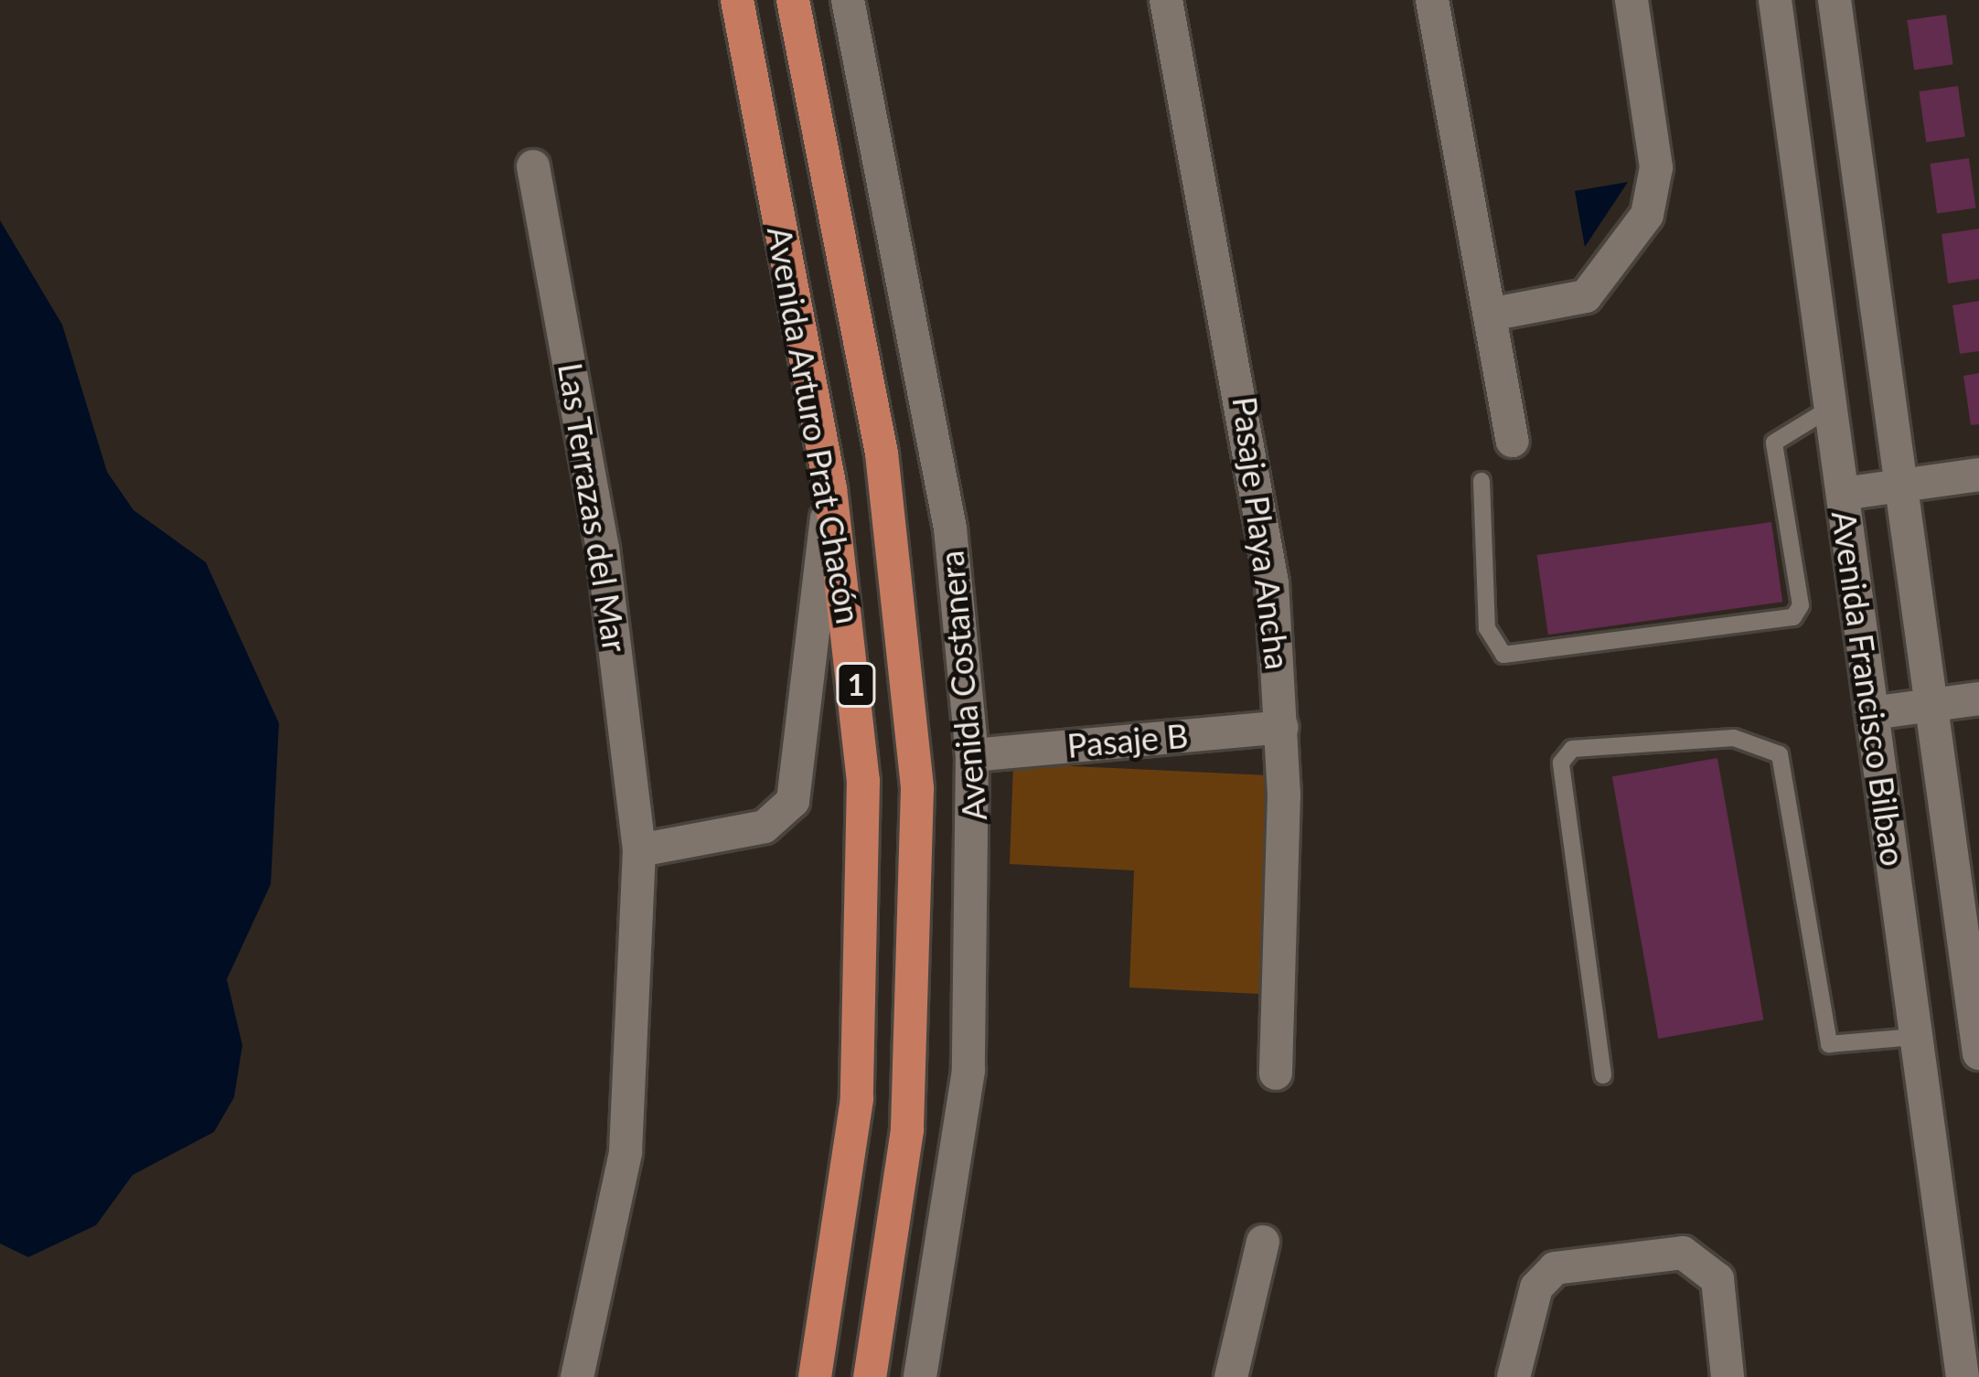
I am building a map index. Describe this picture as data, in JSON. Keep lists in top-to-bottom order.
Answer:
{
  "streets": {
    "main road": ["Avenida Arturo Prat Chacón", "1"],
    "street": [
      "Las Terrazas del Mar",
      "Pasaje Playa Ancha",
      "Avenida Costanera",
      "Avenida Francisco Bilbao",
      "Pasaje B"
    ]
  },
  "crossings": [
    ["Pasaje Playa Ancha", "Pasaje B"],
    ["Avenida Costanera", "Pasaje B"]
  ]
}
